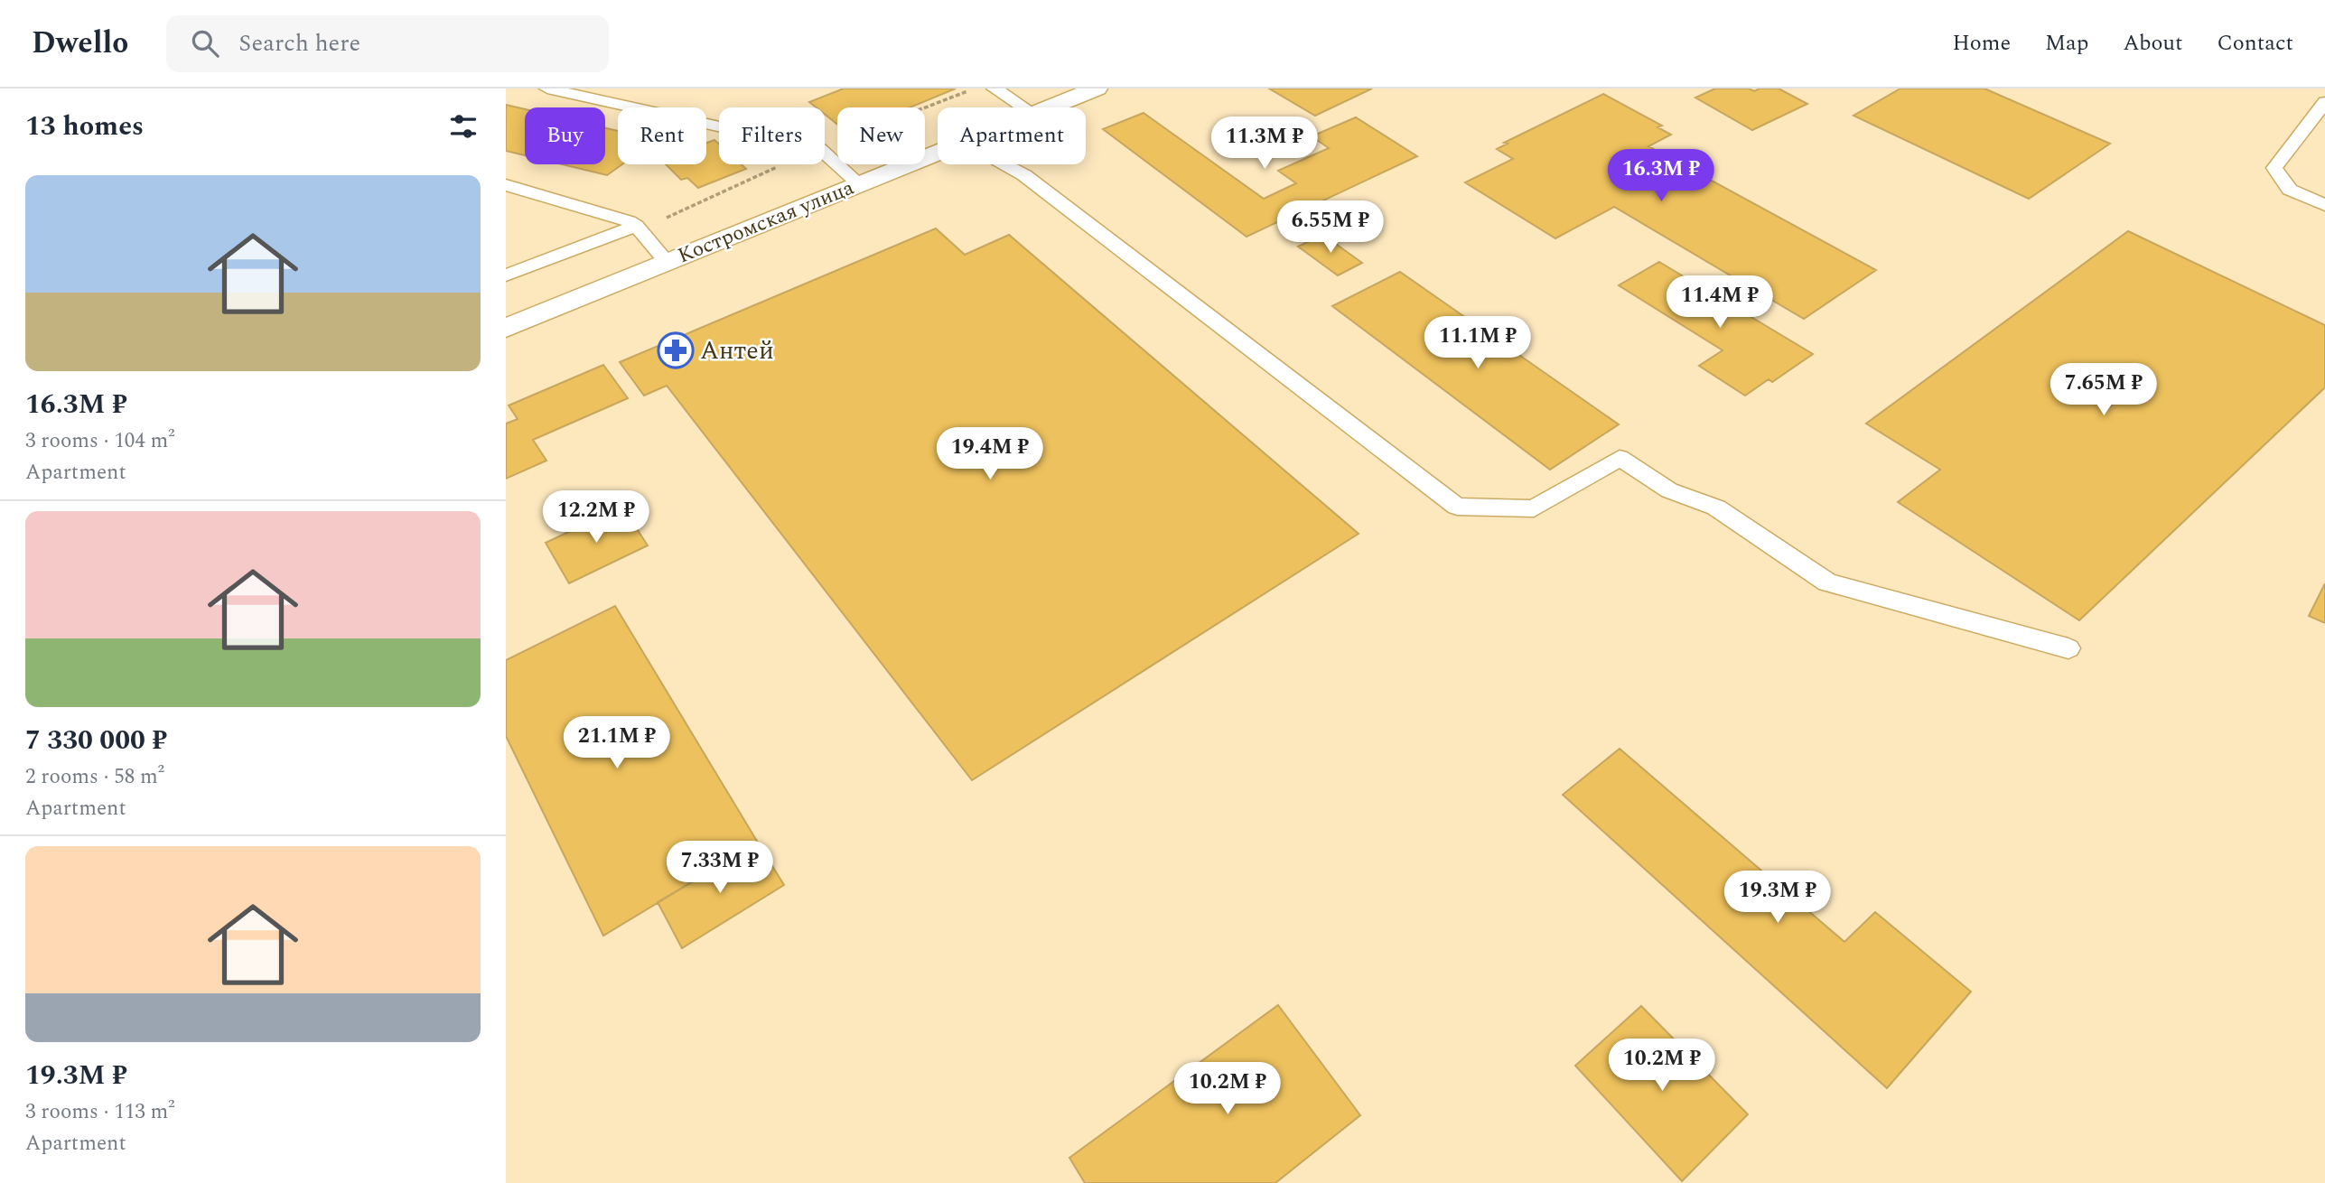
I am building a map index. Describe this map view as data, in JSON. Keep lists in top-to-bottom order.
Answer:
{
  "streets": {
    "main road": ["Костромская улица"]
  },
  "places": {
    "pharmacy": ["Антей"]
  },
  "page": {
    "header": "Dwello",
    "search": "Search here",
    "nav": [
      "Home",
      "Map",
      "About",
      "Contact"
    ],
    "heading": "13 homes",
    "chip": [
      "Buy",
      "Rent",
      "Filters",
      "New",
      "Apartment"
    ],
    "price": [
      "11.3M ₽",
      "16.3M ₽",
      "6.55M ₽",
      "11.4M ₽",
      "11.1M ₽",
      "7.65M ₽",
      "19.4M ₽",
      "12.2M ₽",
      "21.1M ₽",
      "7.33M ₽",
      "19.3M ₽",
      "10.2M ₽",
      "10.2M ₽"
    ],
    "list": [
      {
        "name": "16.3M ₽",
        "note": "3 rooms · 104 m² · Apartment"
      },
      {
        "name": "7 330 000 ₽",
        "note": "2 rooms · 58 m² · Apartment"
      },
      {
        "name": "19.3M ₽",
        "note": "3 rooms · 113 m² · Apartment"
      }
    ]
  }
}
